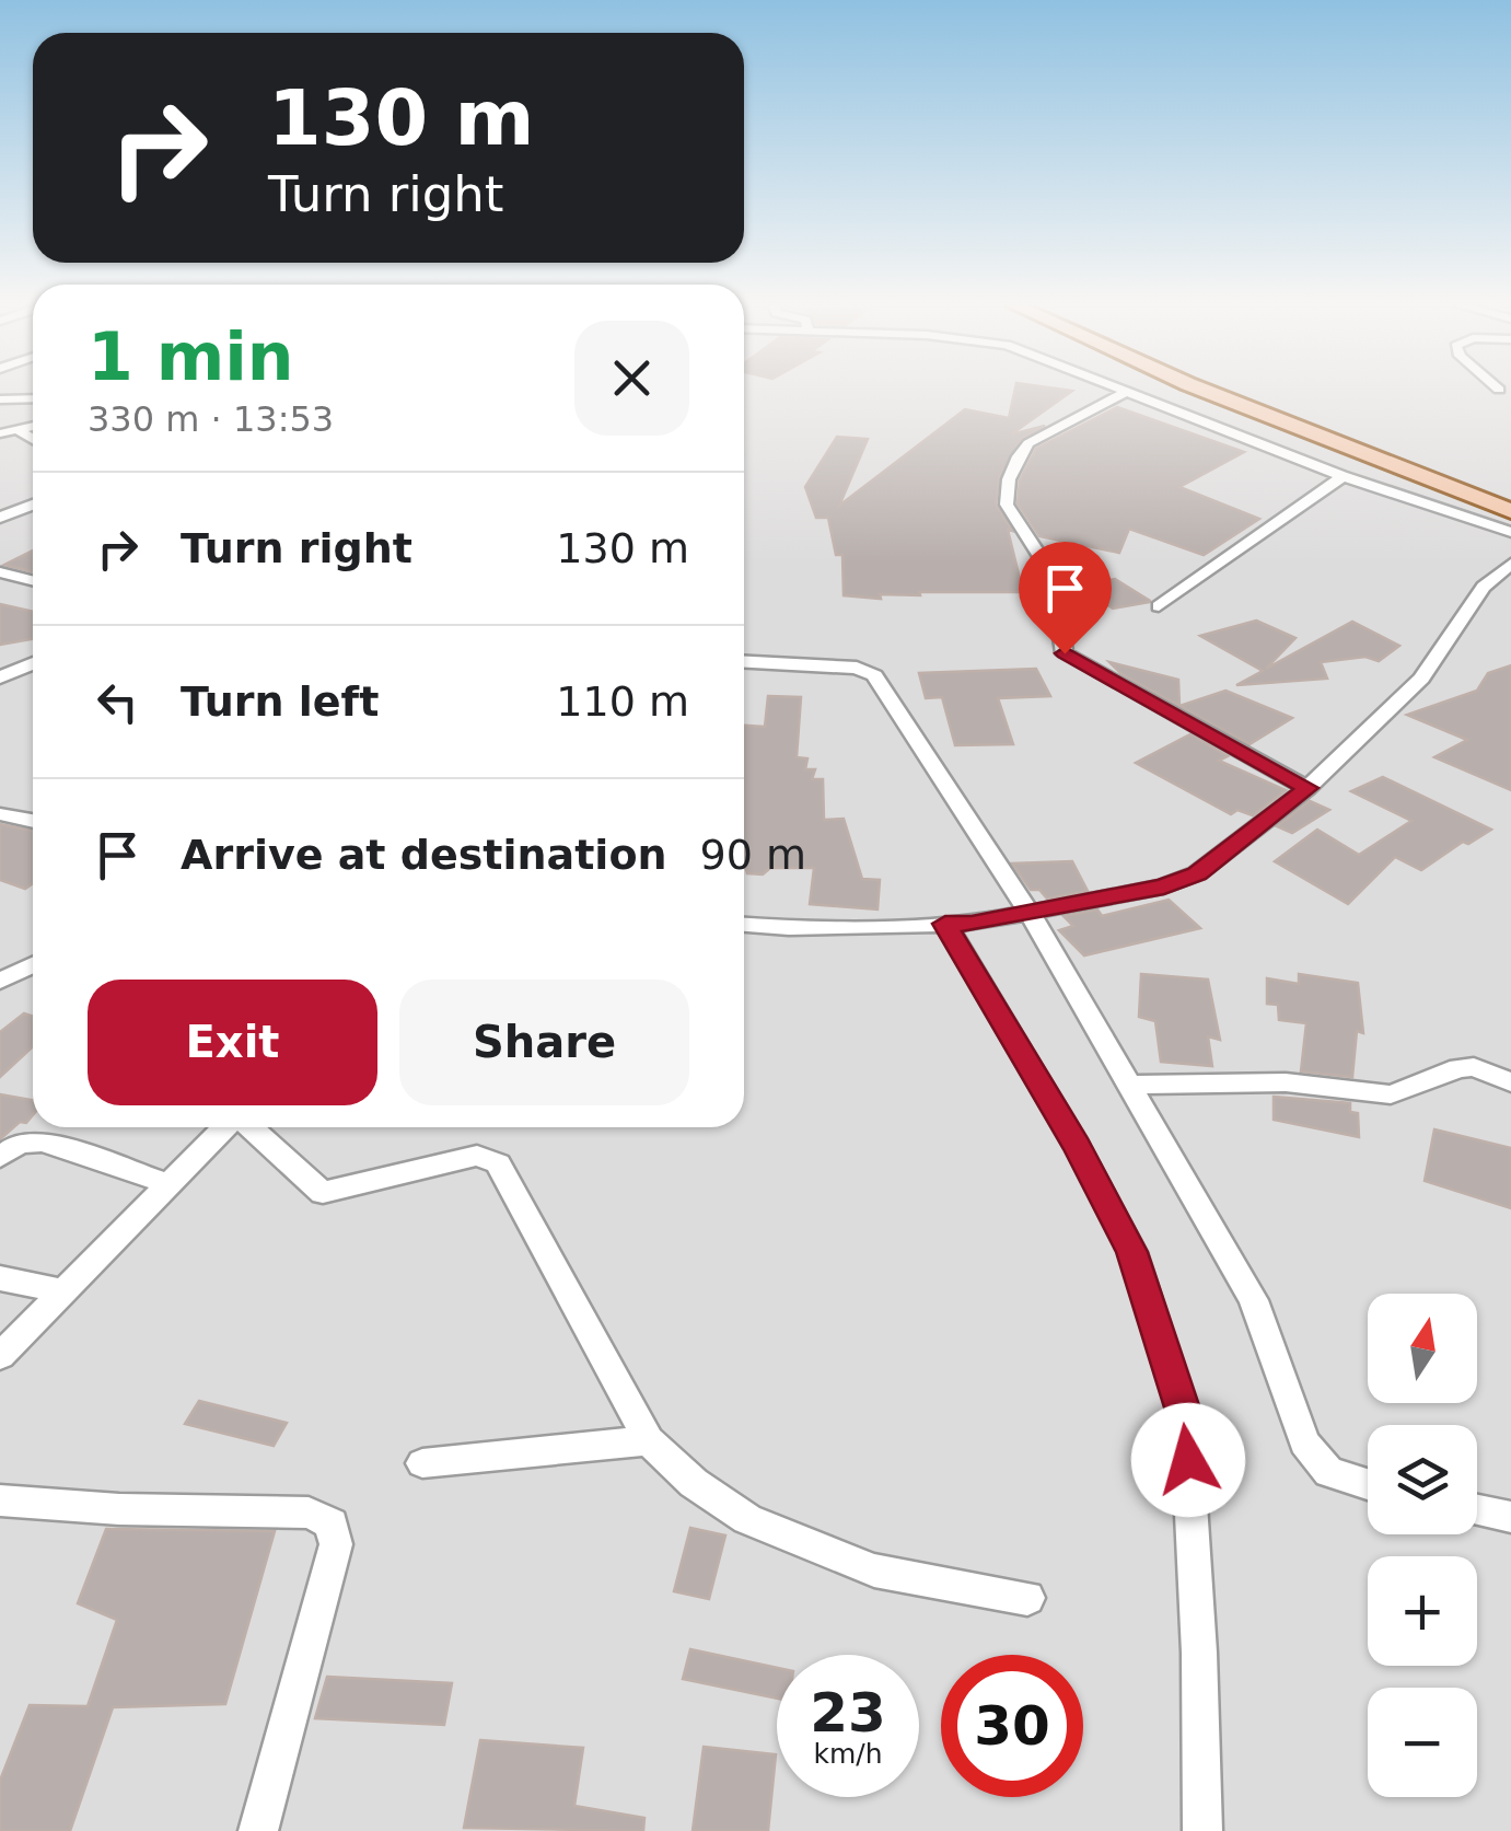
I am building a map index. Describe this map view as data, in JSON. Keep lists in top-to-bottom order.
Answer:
{
  "north": "top",
  "page": {
    "turn": ["130 m", "Turn right"],
    "heading": ["1 min", "330 m · 13:53"],
    "list": [
      {
        "name": "Turn right",
        "value": "130 m"
      },
      {
        "name": "Turn left",
        "value": "110 m"
      },
      {
        "name": "Arrive at destination",
        "value": "90 m"
      }
    ],
    "buttons": ["Exit", "Share"],
    "map_buttons": ["+", "−"],
    "speed": "23 km/h",
    "limit": "30"
  }
}
